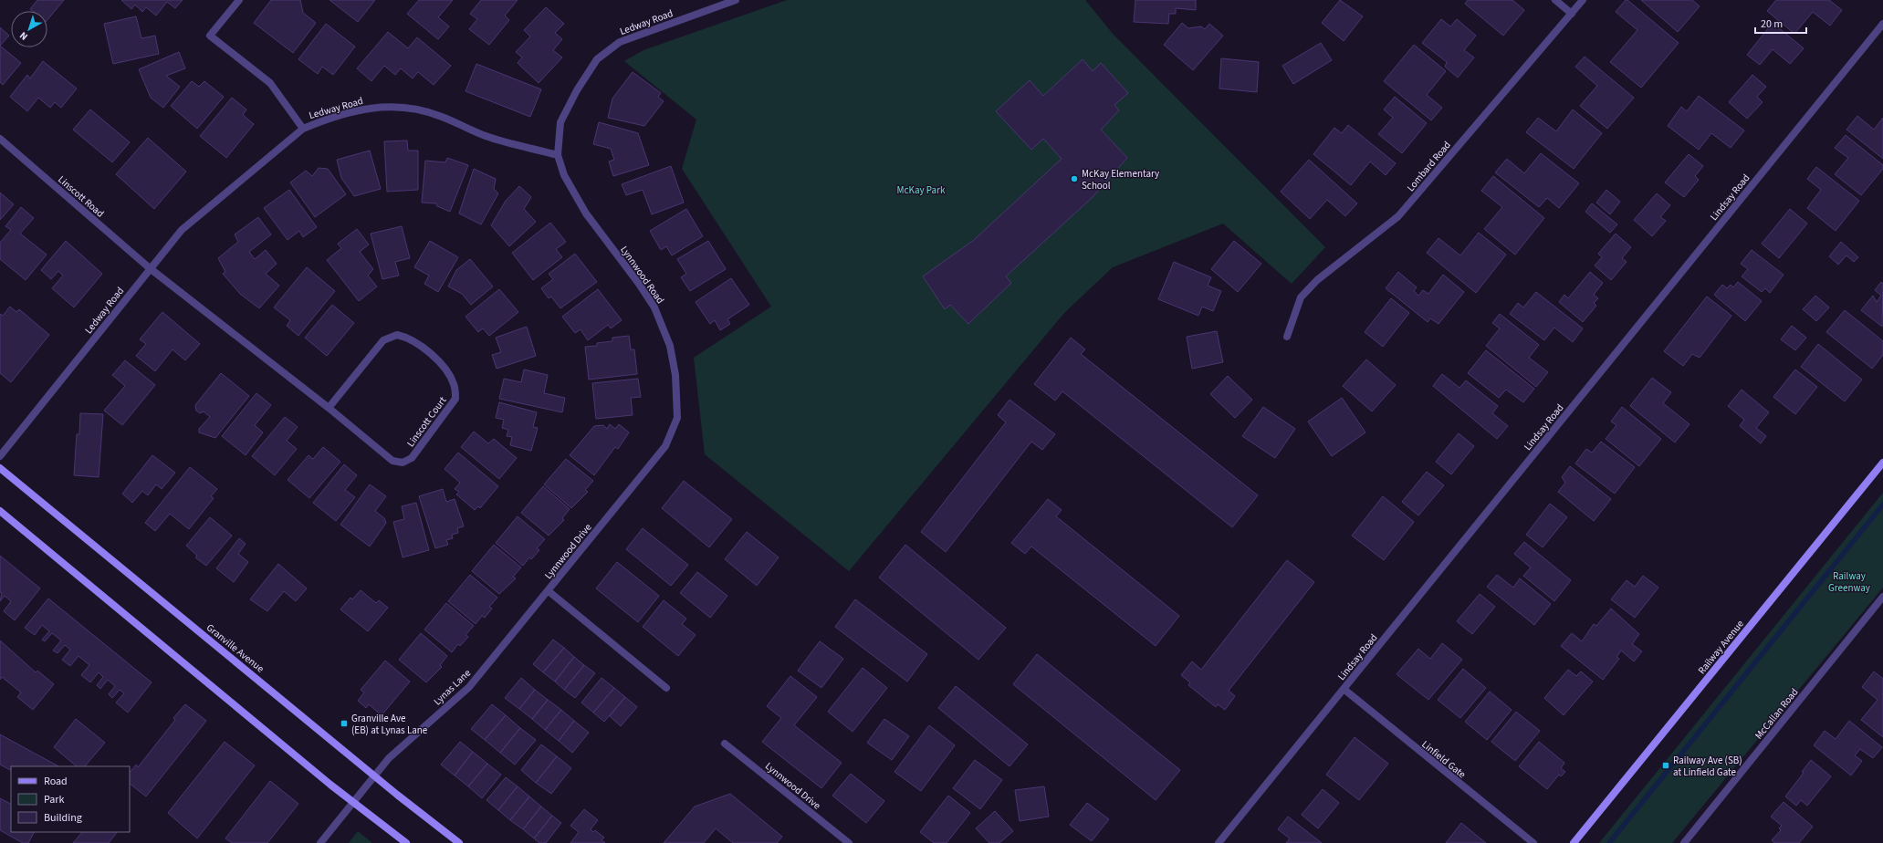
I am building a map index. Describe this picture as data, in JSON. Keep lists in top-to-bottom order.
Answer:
{
  "streets": {
    "main road": ["Railway Avenue", "Granville Avenue"],
    "street": [
      "Ledway Road",
      "Lombard Road",
      "Linscott Road",
      "Lindsay Road",
      "Lynnwood Road",
      "Linscott Court",
      "Lynnwood Drive",
      "Lynas Lane",
      "McCallan Road",
      "Linfield Gate"
    ]
  },
  "crossings": [
    ["Ledway Road", "Linscott Road"],
    ["Ledway Road", "Lynnwood Road"],
    ["Ledway Road", "Linscott Court"],
    ["Linscott Road", "Linscott Court"],
    ["Lindsay Road", "Linfield Gate"],
    ["Lynnwood Road", "Lynnwood Drive"],
    ["Lynnwood Drive", "Lynas Lane"],
    ["Granville Avenue", "Lynas Lane"]
  ],
  "parks": ["McKay Park", "Railway Greenway"],
  "places": {
    "other": ["McKay Elementary School"],
    "transit": ["Granville Ave (EB) at Lynas Lane", "Railway Ave (SB) at Linfield Gate"]
  },
  "legend": ["Road", "Park", "Building"],
  "scale_bar": "20 m",
  "north": "bottom left"
}
